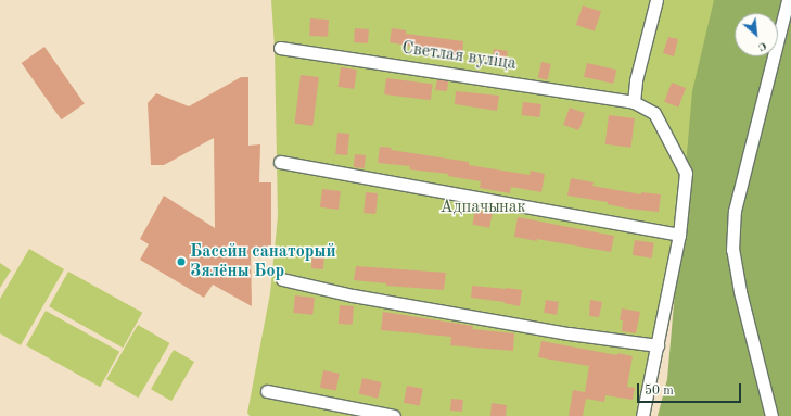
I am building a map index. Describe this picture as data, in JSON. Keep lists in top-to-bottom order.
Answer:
{
  "streets": {
    "street": ["Светлая вуліца"]
  },
  "parks": ["Адпачынак"],
  "places": ["Басейн санаторый Зялёны Бор"],
  "scale_bar": "50 m",
  "north": "bottom right"
}
